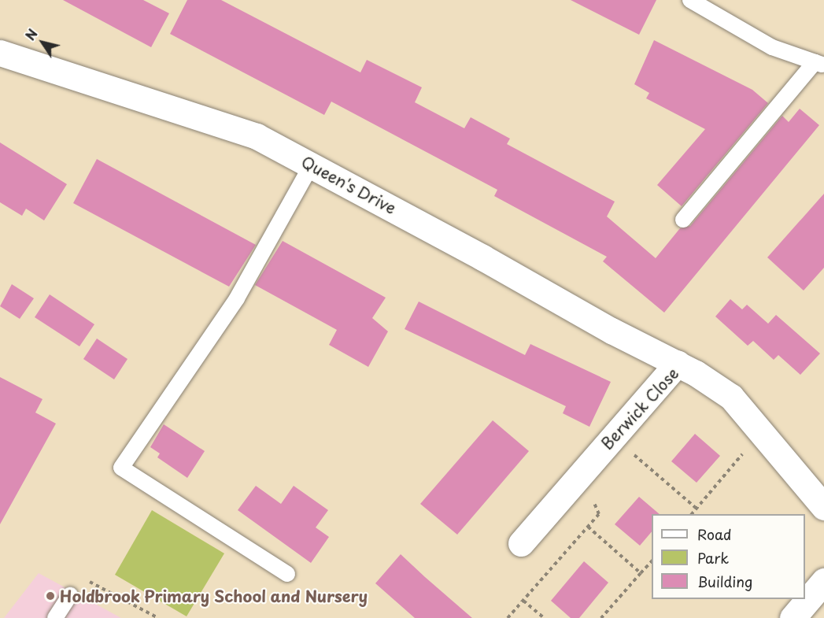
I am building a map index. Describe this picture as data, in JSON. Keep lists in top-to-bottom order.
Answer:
{
  "streets": {
    "street": ["Queen's Drive", "Berwick Close"]
  },
  "crossings": [
    ["Queen's Drive", "Berwick Close"]
  ],
  "places": ["Holdbrook Primary School and Nursery"],
  "legend": ["Road", "Park", "Building"],
  "north": "top left"
}
